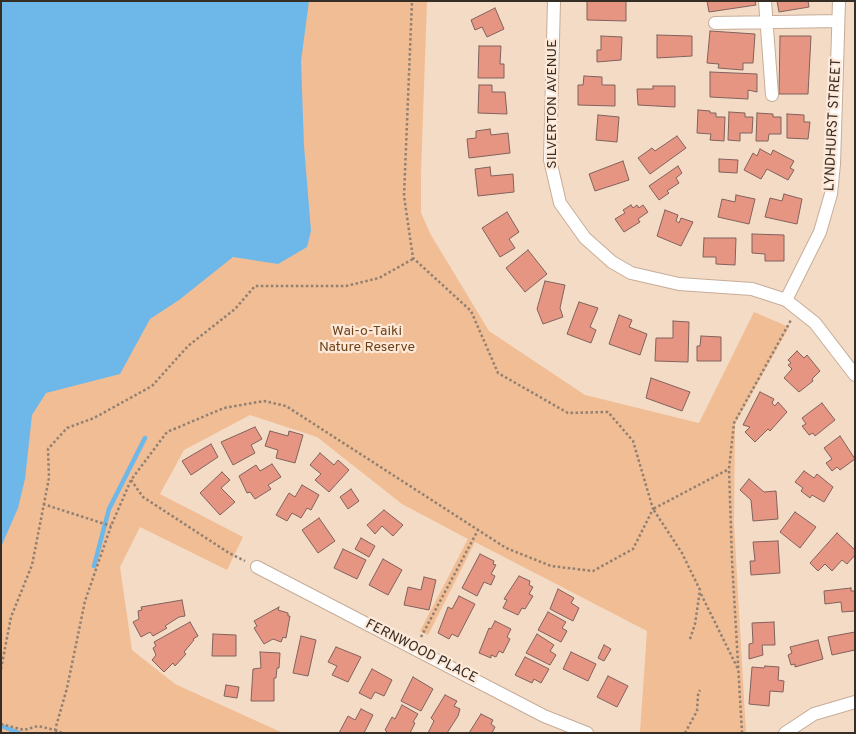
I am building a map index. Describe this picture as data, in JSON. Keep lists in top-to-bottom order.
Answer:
{
  "streets": {
    "street": ["SILVERTON AVENUE", "LYNDHURST STREET", "FERNWOOD PLACE"]
  },
  "crossings": [
    ["SILVERTON AVENUE", "LYNDHURST STREET"]
  ],
  "parks": ["Wai-o-Taiki Nature Reserve"]
}
